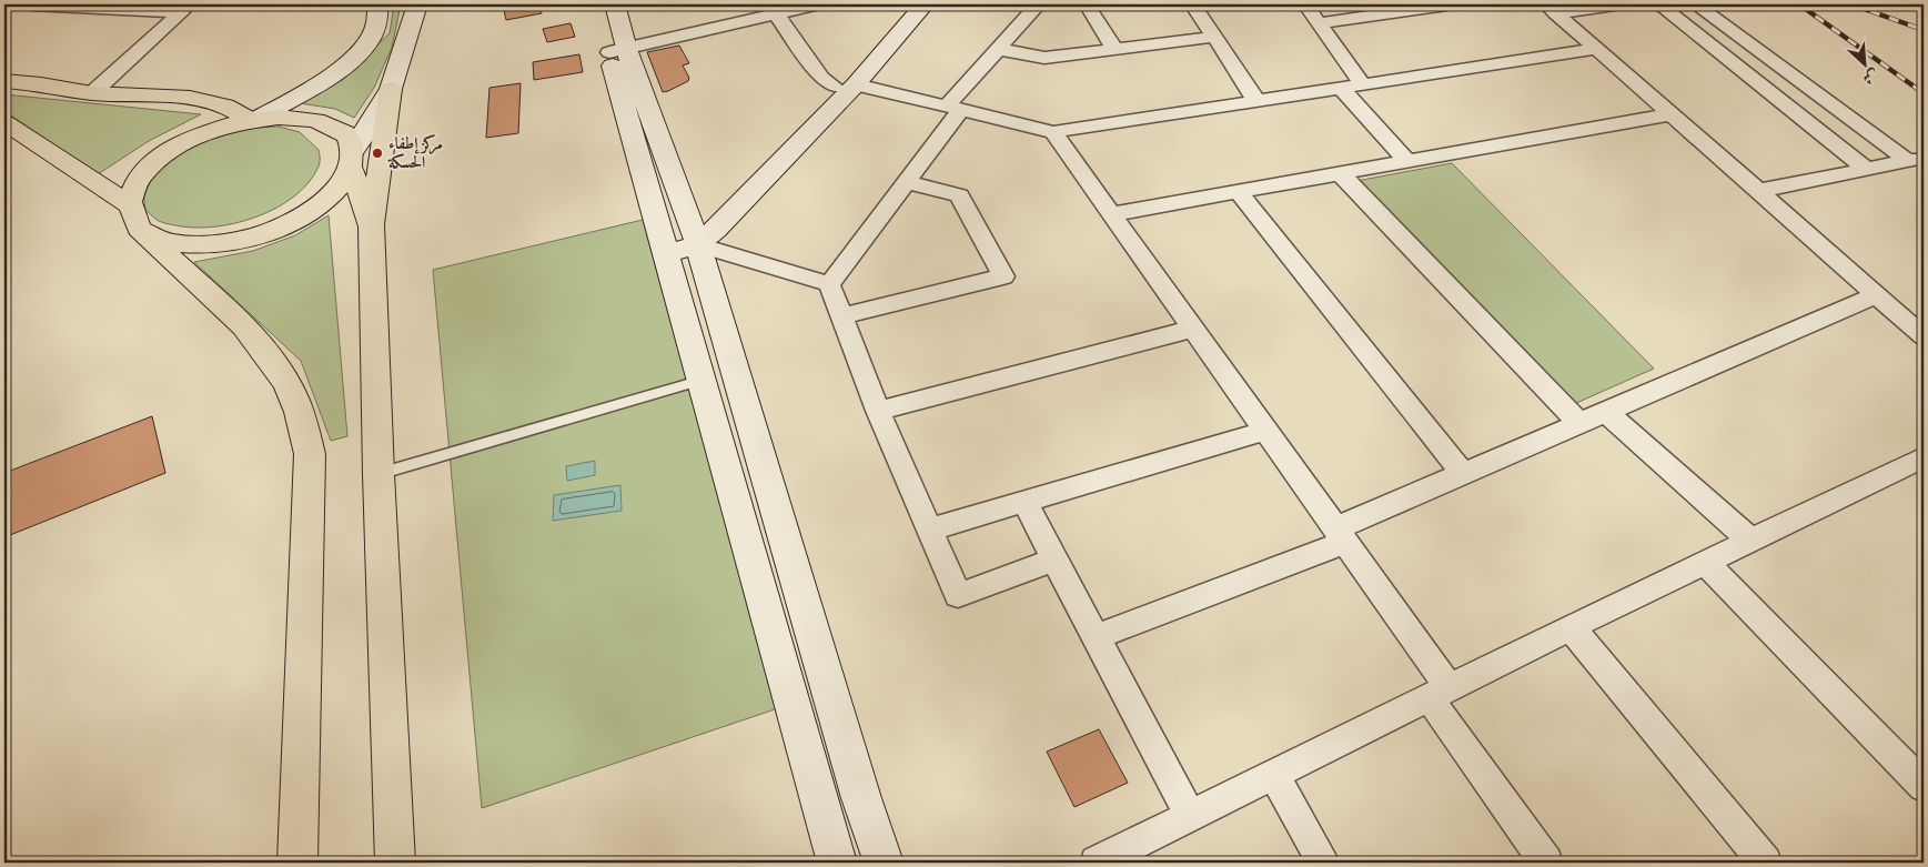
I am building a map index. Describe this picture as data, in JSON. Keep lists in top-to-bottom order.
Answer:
{
  "places": ["مركز إطفاء الحسكة"],
  "north": "bottom right"
}
